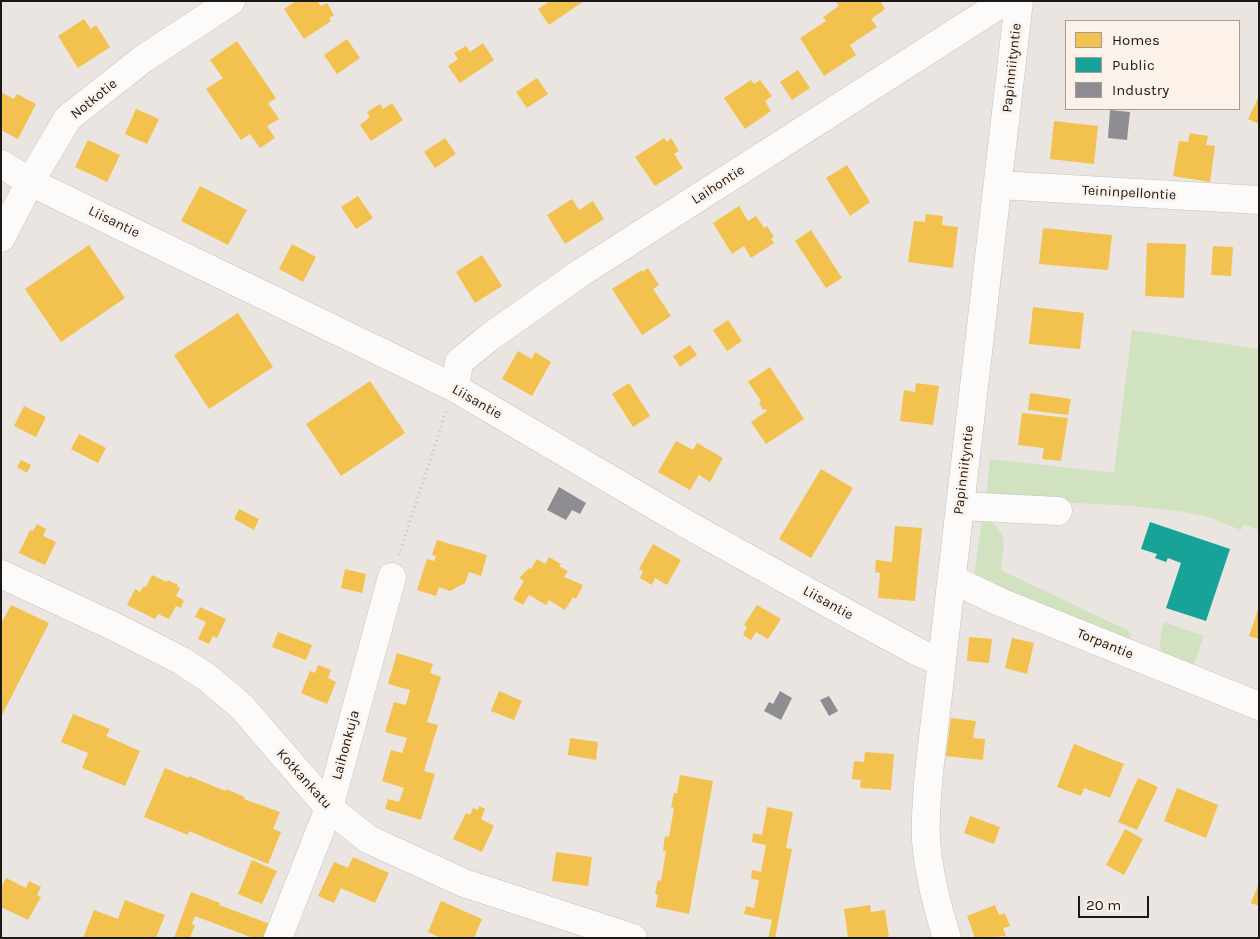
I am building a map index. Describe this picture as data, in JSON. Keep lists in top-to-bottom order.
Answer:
{
  "streets": {
    "street": [
      "Papinniityntie",
      "Notkotie",
      "Laihontie",
      "Teininpellontie",
      "Liisantie",
      "Torpantie",
      "Laihonkuja",
      "Kotkankatu"
    ]
  },
  "crossings": [
    ["Papinniityntie", "Teininpellontie"],
    ["Papinniityntie", "Liisantie"],
    ["Papinniityntie", "Torpantie"],
    ["Notkotie", "Liisantie"],
    ["Laihontie", "Liisantie"],
    ["Laihonkuja", "Kotkankatu"]
  ],
  "legend": ["Homes", "Public", "Industry"],
  "scale_bar": "20 m"
}
